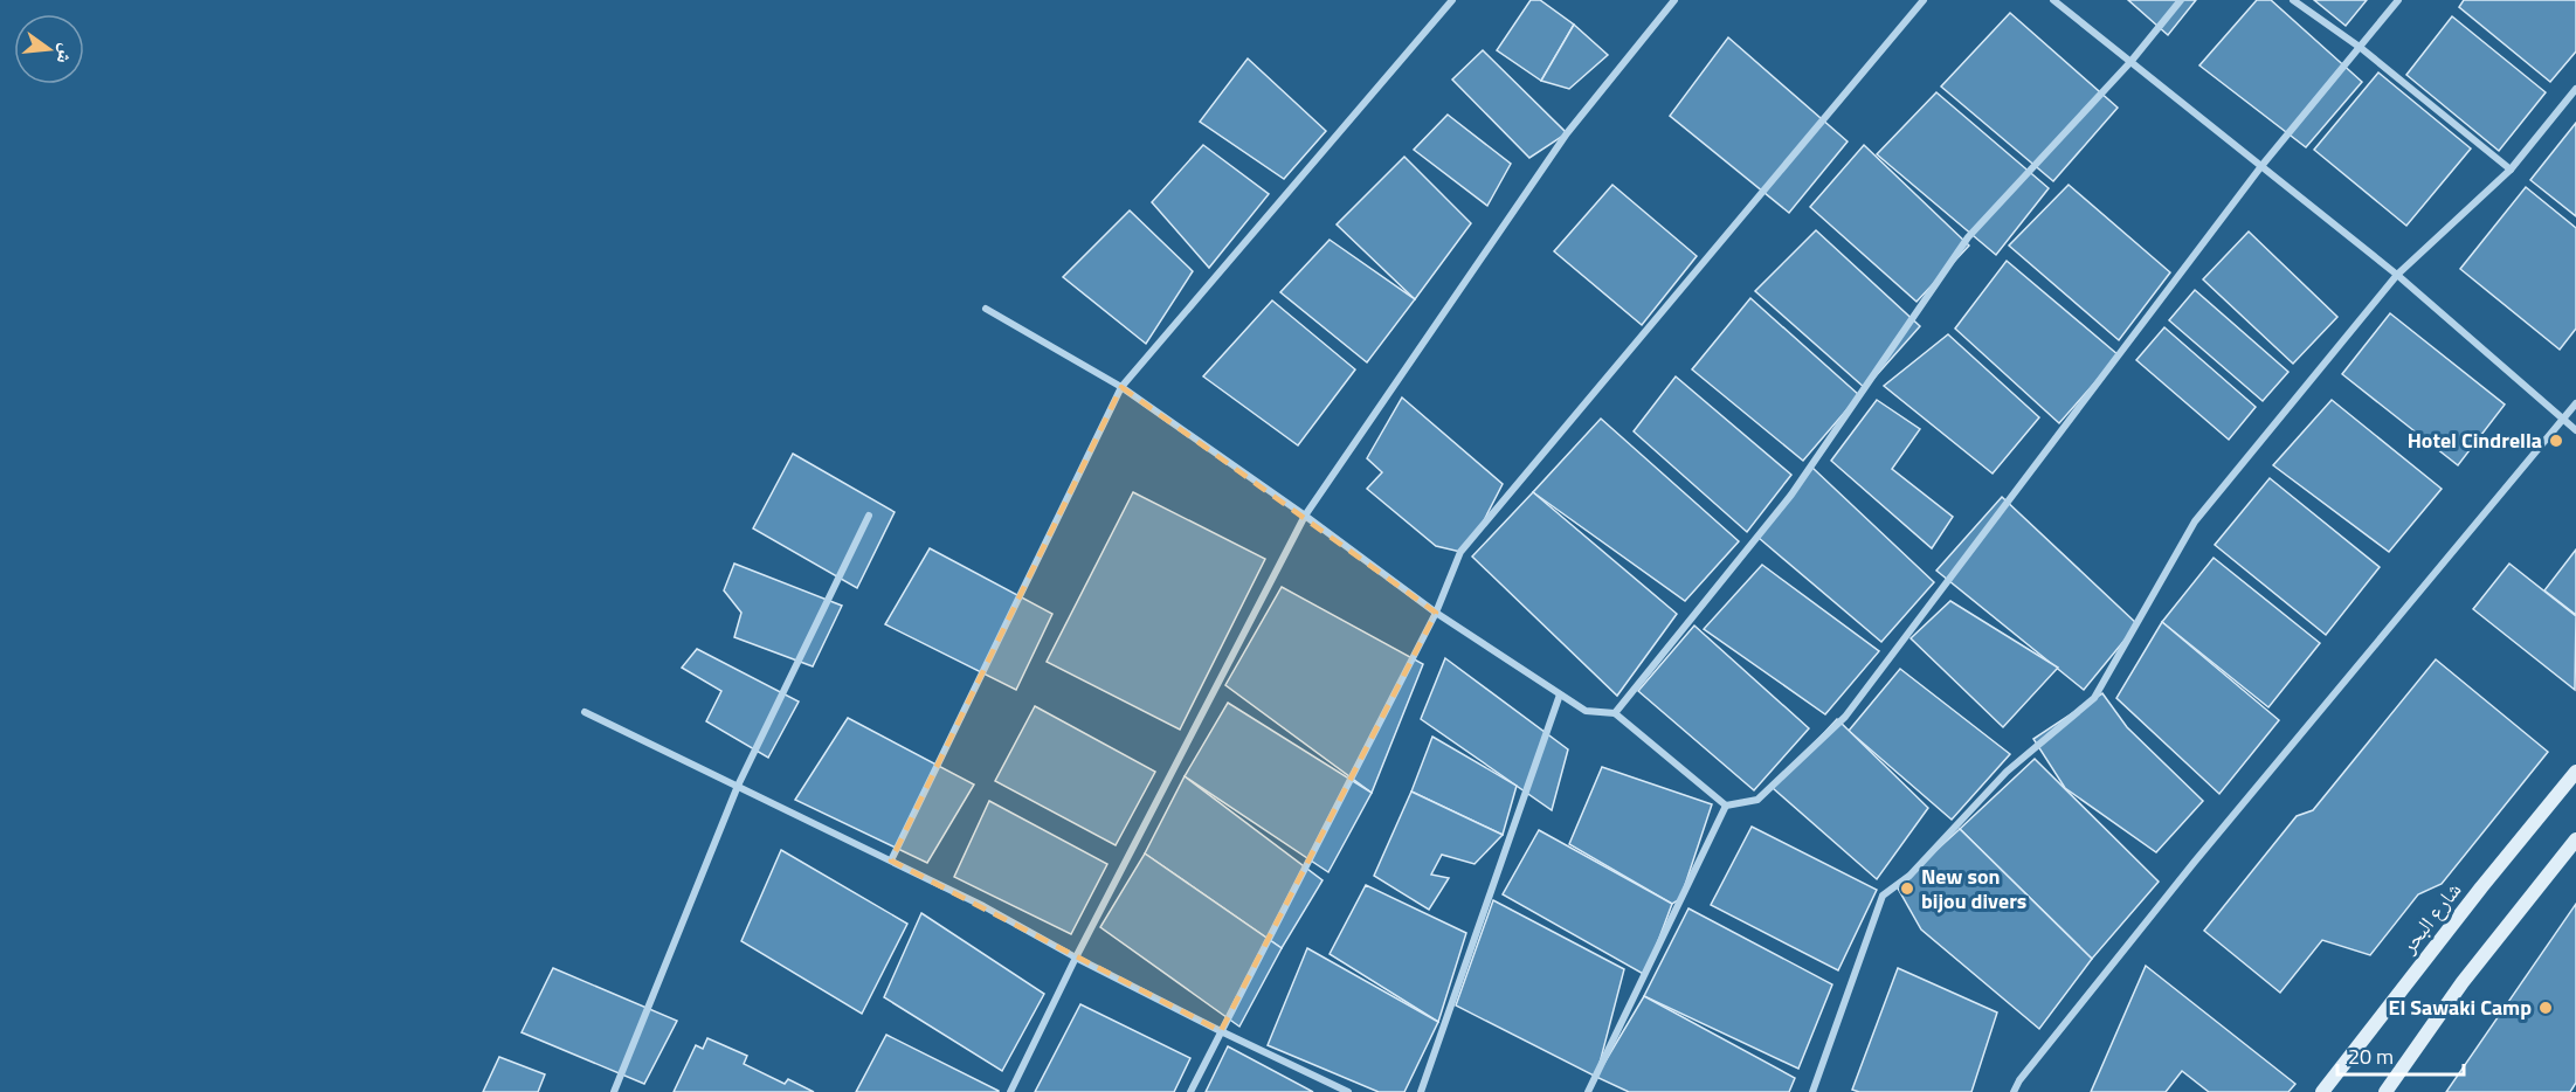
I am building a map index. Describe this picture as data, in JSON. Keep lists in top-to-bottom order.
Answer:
{
  "streets": {
    "main road": ["شارع البحر"]
  },
  "places": ["Hotel Cindrella", "New son bijou divers", "El Sawaki Camp"],
  "scale_bar": "20 m",
  "north": "right"
}
